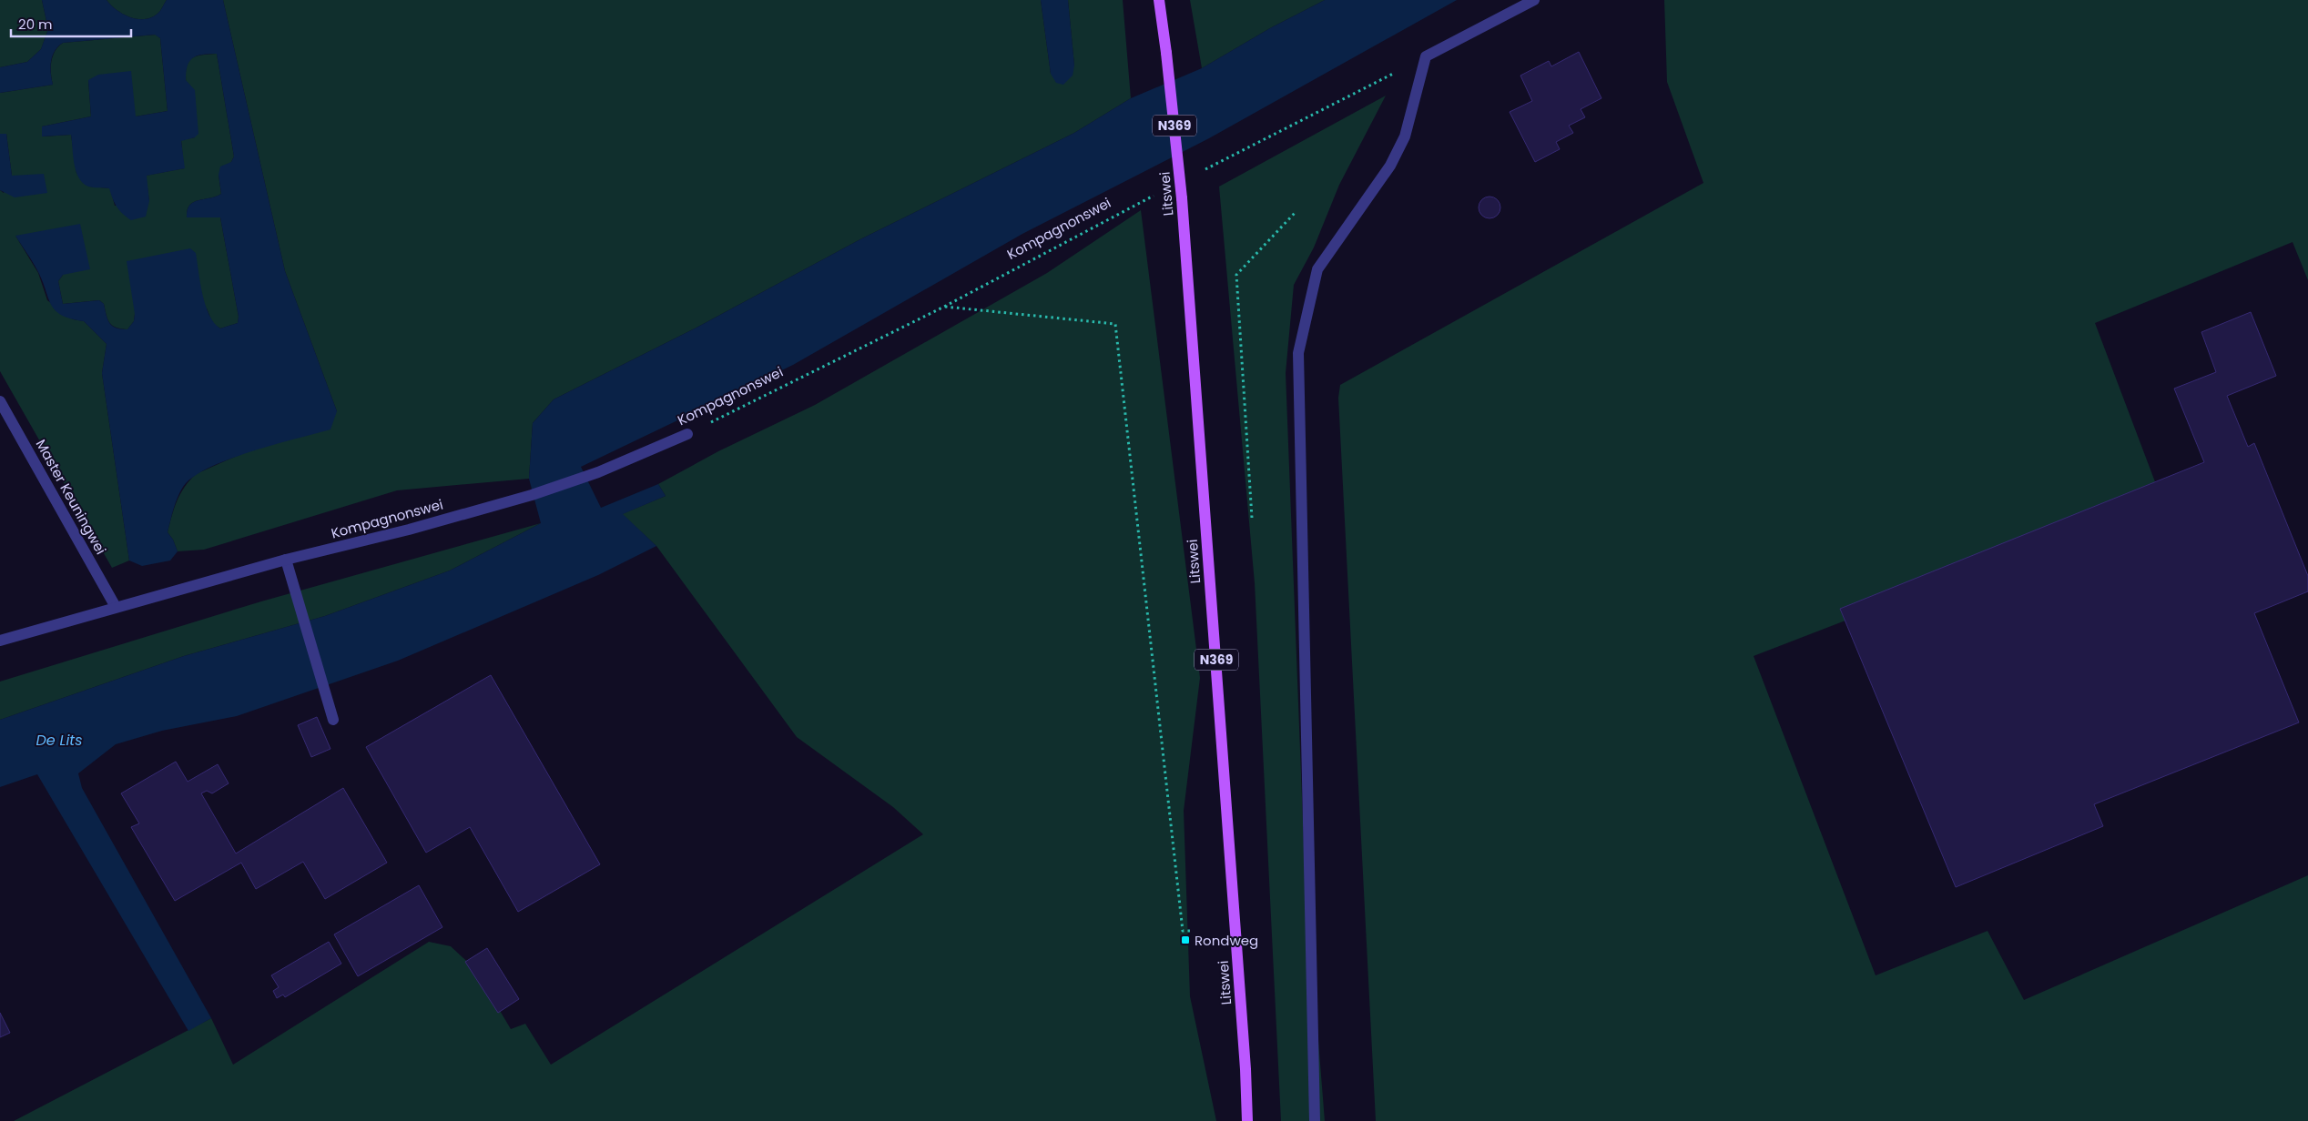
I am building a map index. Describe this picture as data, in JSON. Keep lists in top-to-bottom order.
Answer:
{
  "streets": {
    "main road": ["N369", "Litswei"],
    "street": ["Kompagnonswei", "Master Keuningwei"]
  },
  "crossings": [
    ["Kompagnonswei", "Master Keuningwei"]
  ],
  "water": ["De Lits"],
  "places": {
    "transit": ["Rondweg"]
  },
  "scale_bar": "20 m"
}
